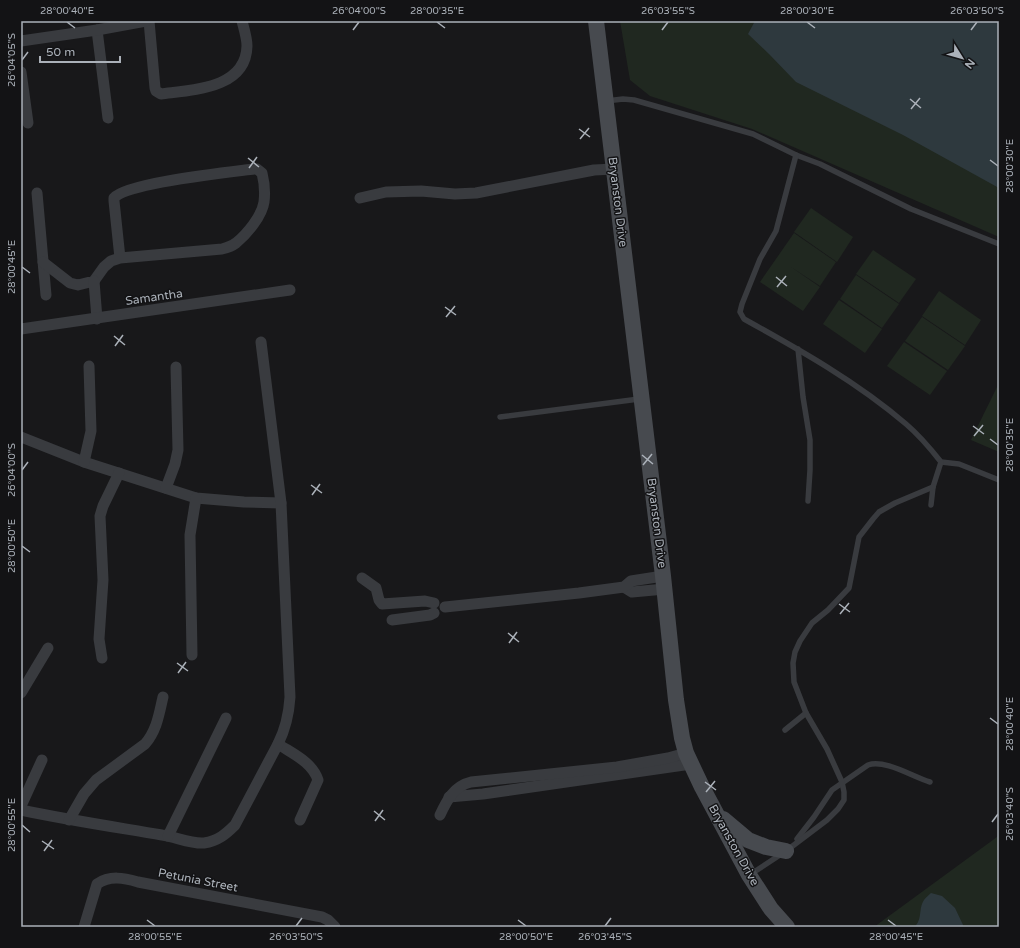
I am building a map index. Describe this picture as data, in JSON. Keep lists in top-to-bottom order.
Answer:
{
  "streets": {
    "street": ["Bryanston Drive", "Samantha", "Petunia Street"]
  },
  "scale_bar": "50 m",
  "north": "bottom right",
  "coordinates": [
    "28°00'40\"E",
    "26°04'00\"S",
    "28°00'35\"E",
    "26°03'55\"S",
    "28°00'30\"E",
    "26°03'50\"S",
    "26°04'05\"S",
    "28°00'45\"E",
    "28°00'50\"E",
    "26°03'40\"S",
    "28°00'55\"E",
    "26°03'45\"S"
  ]
}
